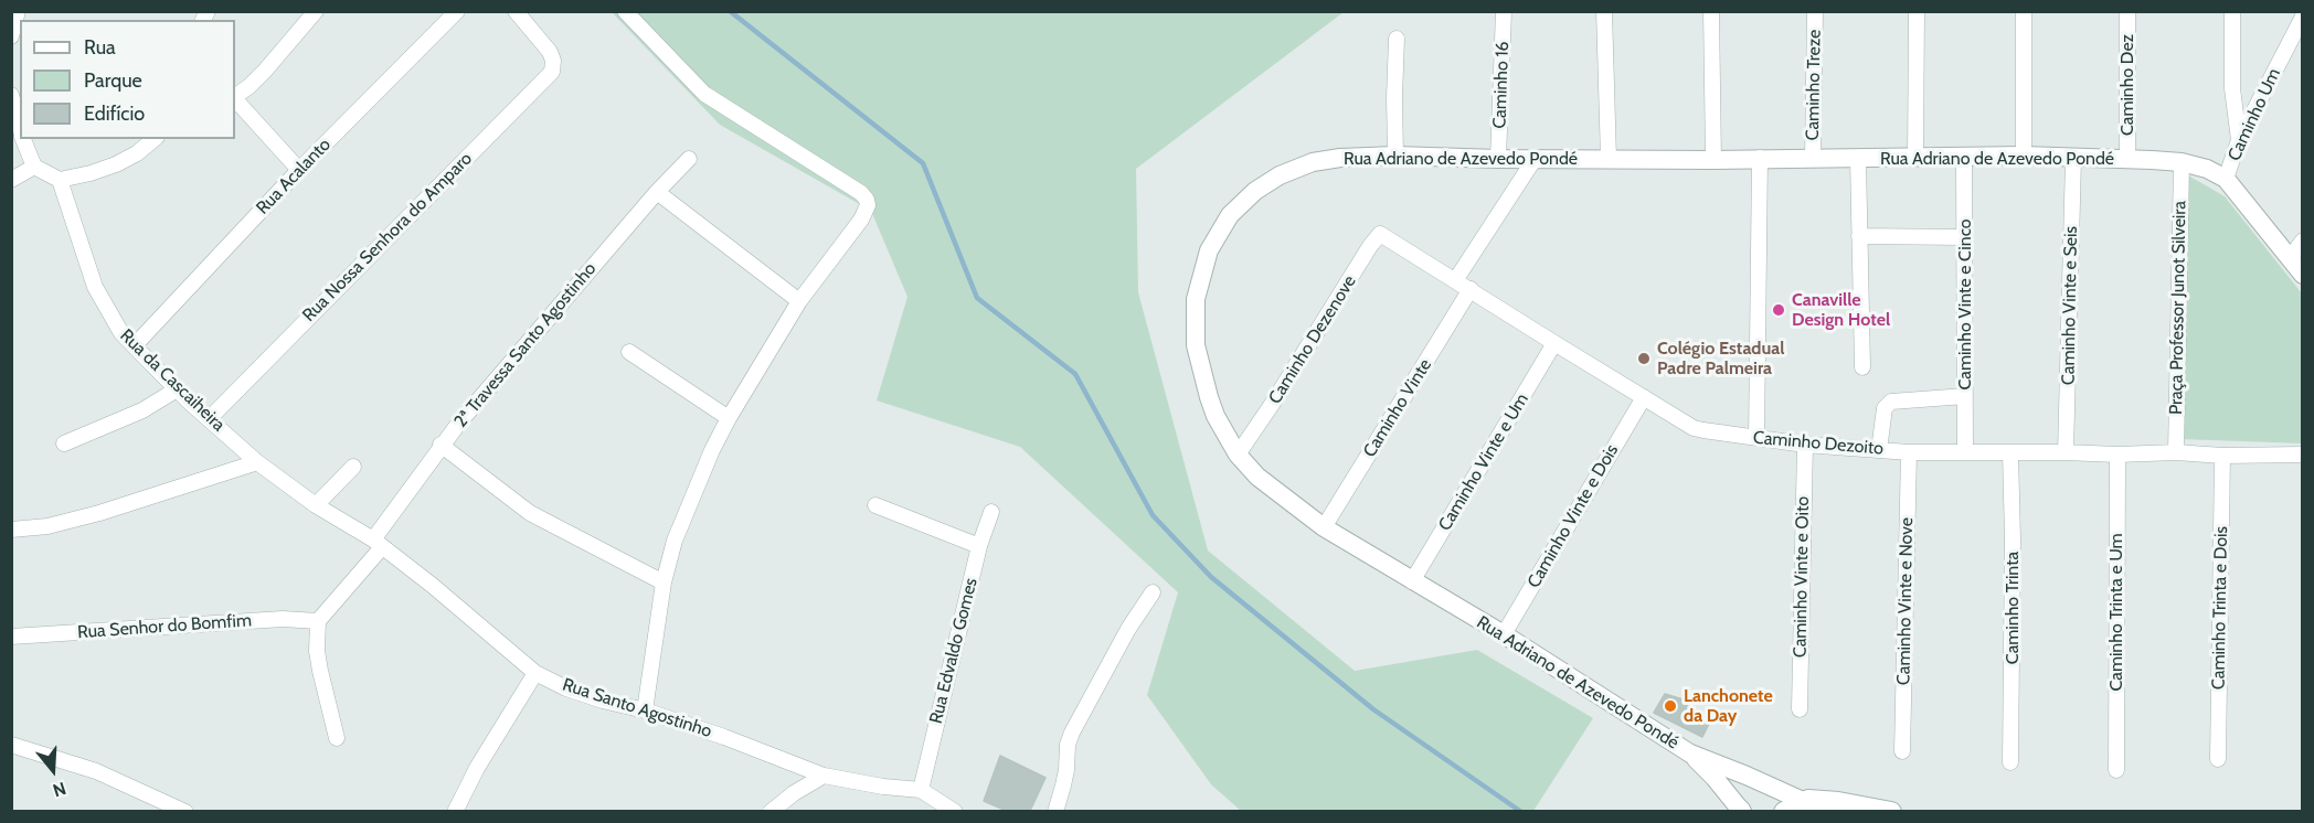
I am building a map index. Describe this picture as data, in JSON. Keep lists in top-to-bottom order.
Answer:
{
  "streets": {
    "street": [
      "Caminho 16",
      "Caminho Treze",
      "Caminho Dez",
      "Caminho Um",
      "Rua Adriano de Azevedo Pondé",
      "Rua Acalanto",
      "Rua Nossa Senhora do Amparo",
      "Caminho Vinte e Cinco",
      "Caminho Vinte e Seis",
      "Praça Professor Junot Silveira",
      "Caminho Dezenove",
      "2ª Travessa Santo Agostinho",
      "Rua da Cascaiheira",
      "Caminho Vinte",
      "Caminho Dezoito",
      "Caminho Vinte e Um",
      "Caminho Vinte e Dois",
      "Caminho Vinte e Oito",
      "Caminho Vinte e Nove",
      "Caminho Trinta",
      "Caminho Trinta e Dois",
      "Caminho Trinta e Um",
      "Rua Senhor do Bomfim",
      "Rua Edvaldo Gomes",
      "Rua Santo Agostinho"
    ]
  },
  "crossings": [
    ["Caminho 16", "Rua Adriano de Azevedo Pondé"],
    ["Caminho Treze", "Rua Adriano de Azevedo Pondé"],
    ["Caminho Dez", "Rua Adriano de Azevedo Pondé"],
    ["Caminho Um", "Rua Adriano de Azevedo Pondé"],
    ["Rua Adriano de Azevedo Pondé", "Caminho Vinte e Cinco"],
    ["Rua Adriano de Azevedo Pondé", "Caminho Vinte e Seis"],
    ["Rua Adriano de Azevedo Pondé", "Praça Professor Junot Silveira"],
    ["Rua Adriano de Azevedo Pondé", "Caminho Dezenove"],
    ["Rua Adriano de Azevedo Pondé", "Caminho Vinte"],
    ["Rua Adriano de Azevedo Pondé", "Caminho Vinte e Um"],
    ["Rua Adriano de Azevedo Pondé", "Caminho Vinte e Dois"],
    ["Rua Acalanto", "Rua da Cascaiheira"],
    ["Rua Nossa Senhora do Amparo", "Rua da Cascaiheira"],
    ["Caminho Vinte e Cinco", "Caminho Dezoito"],
    ["Caminho Vinte e Seis", "Caminho Dezoito"],
    ["Praça Professor Junot Silveira", "Caminho Dezoito"],
    ["Caminho Dezenove", "Caminho Dezoito"],
    ["2ª Travessa Santo Agostinho", "Rua da Cascaiheira"],
    ["2ª Travessa Santo Agostinho", "Rua Santo Agostinho"],
    ["Rua da Cascaiheira", "Rua Santo Agostinho"],
    ["Caminho Vinte", "Caminho Dezoito"],
    ["Caminho Dezoito", "Caminho Vinte e Um"],
    ["Caminho Dezoito", "Caminho Vinte e Dois"],
    ["Caminho Dezoito", "Caminho Vinte e Oito"],
    ["Caminho Dezoito", "Caminho Vinte e Nove"],
    ["Caminho Dezoito", "Caminho Trinta"],
    ["Caminho Dezoito", "Caminho Trinta e Dois"],
    ["Caminho Dezoito", "Caminho Trinta e Um"],
    ["Rua Edvaldo Gomes", "Rua Santo Agostinho"]
  ],
  "places": ["Canaville Design Hotel", "Colégio Estadual Padre Palmeira", "Lanchonete da Day"],
  "legend": ["Rua", "Parque", "Edifício"],
  "north": "bottom"
}
